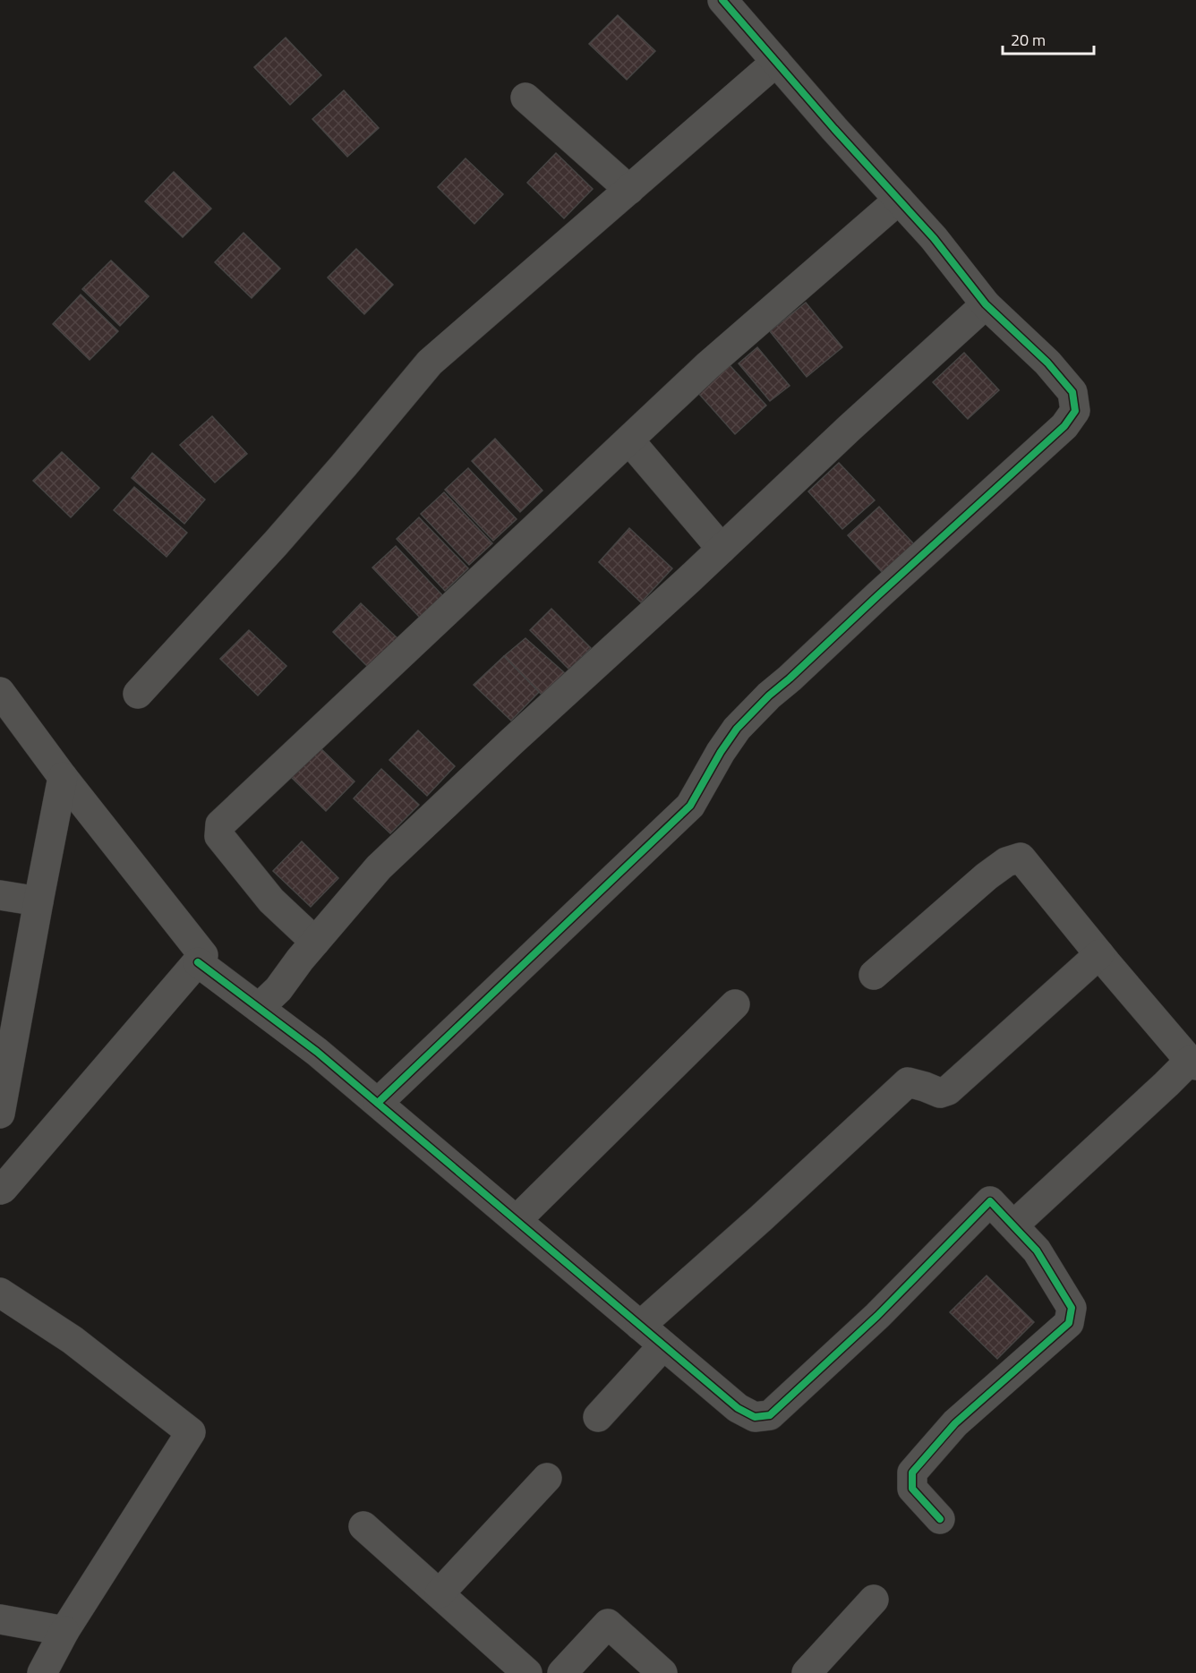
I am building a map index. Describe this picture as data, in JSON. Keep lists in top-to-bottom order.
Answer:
{
  "scale_bar": "20 m"
}
